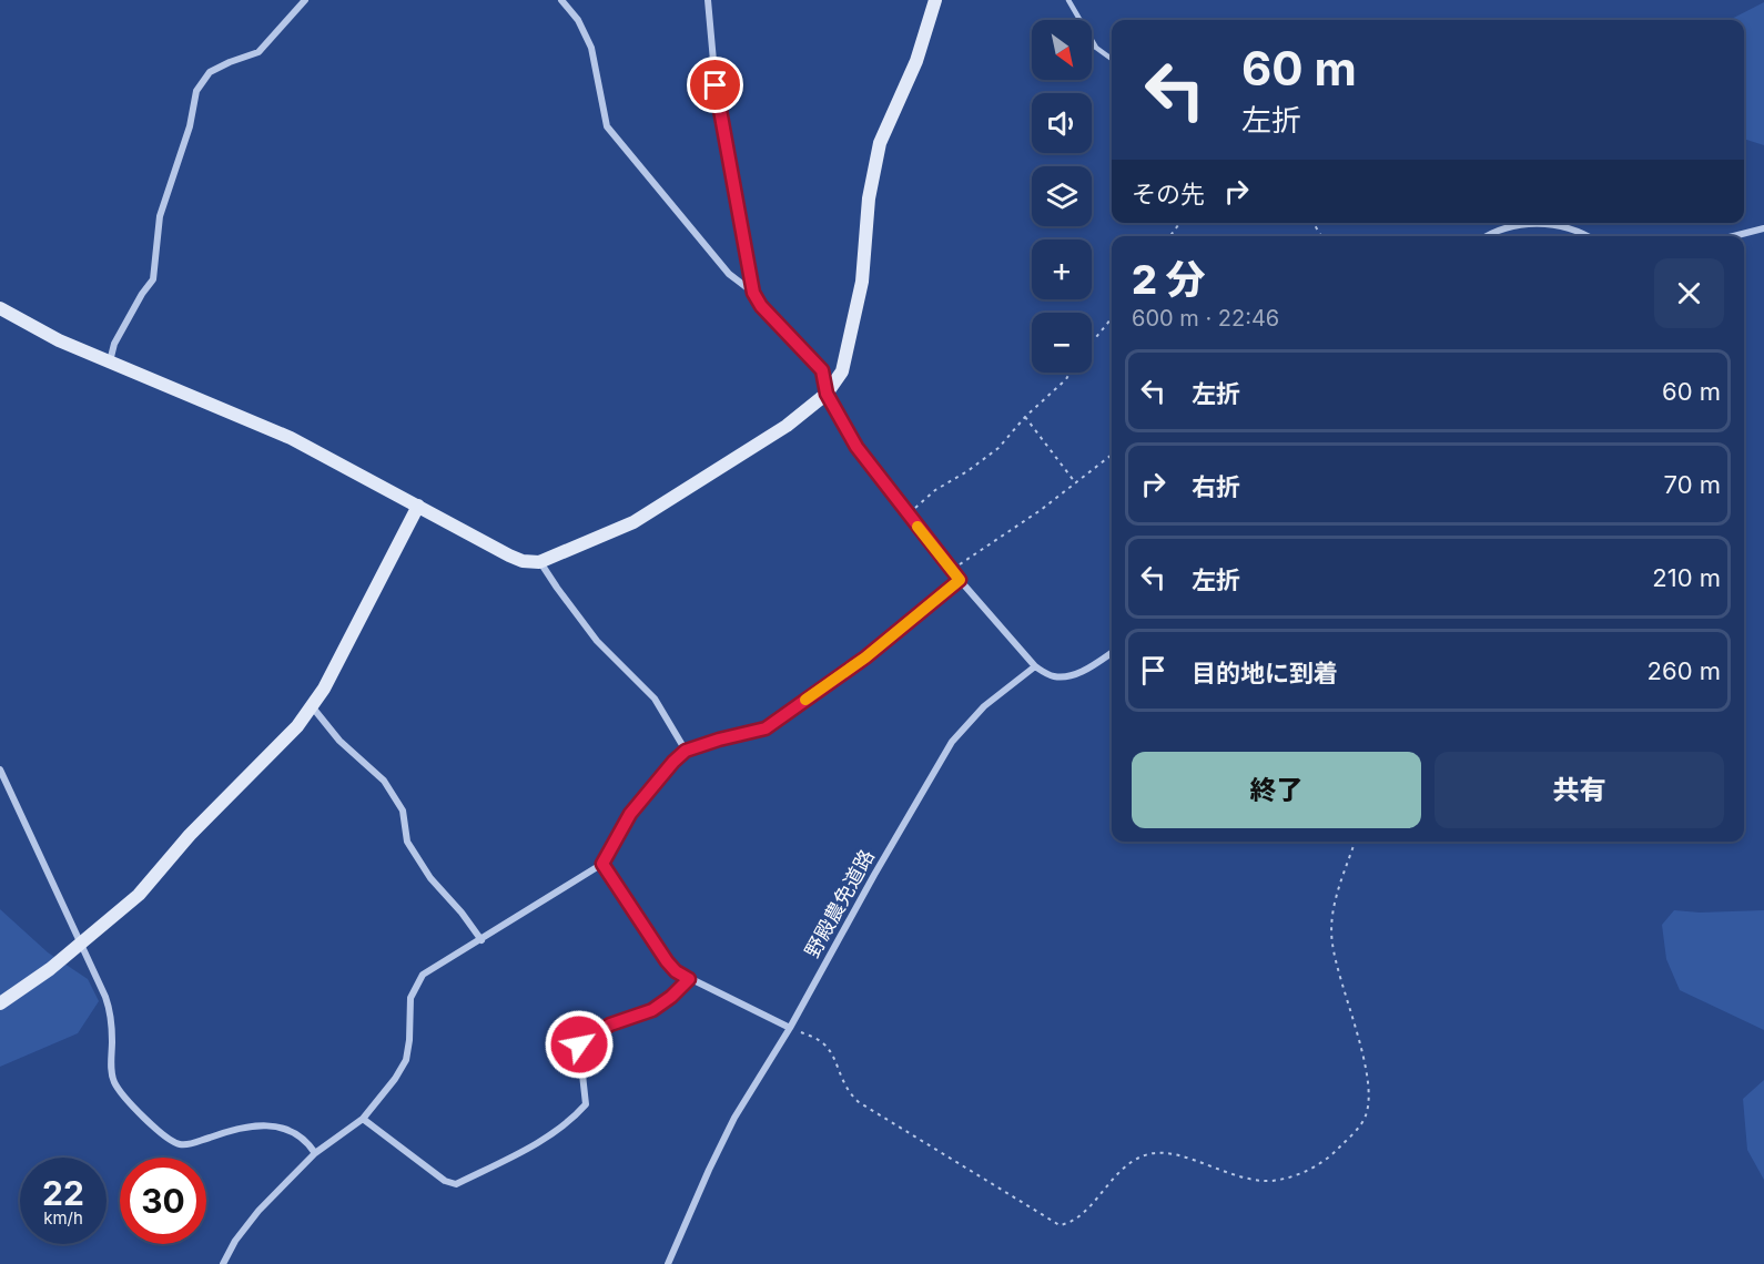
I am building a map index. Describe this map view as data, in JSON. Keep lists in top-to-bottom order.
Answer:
{
  "streets": {
    "street": ["野殿農免道路"]
  },
  "north": "bottom right",
  "page": {
    "map_buttons": ["+", "−"],
    "turn": ["60 m", "左折"],
    "then": "その先",
    "heading": ["2 分", "600 m · 22:46"],
    "list": [
      {
        "name": "左折",
        "value": "60 m"
      },
      {
        "name": "右折",
        "value": "70 m"
      },
      {
        "name": "左折",
        "value": "210 m"
      },
      {
        "name": "目的地に到着",
        "value": "260 m"
      }
    ],
    "buttons": ["終了", "共有"],
    "speed": "22 km/h",
    "limit": "30"
  }
}
